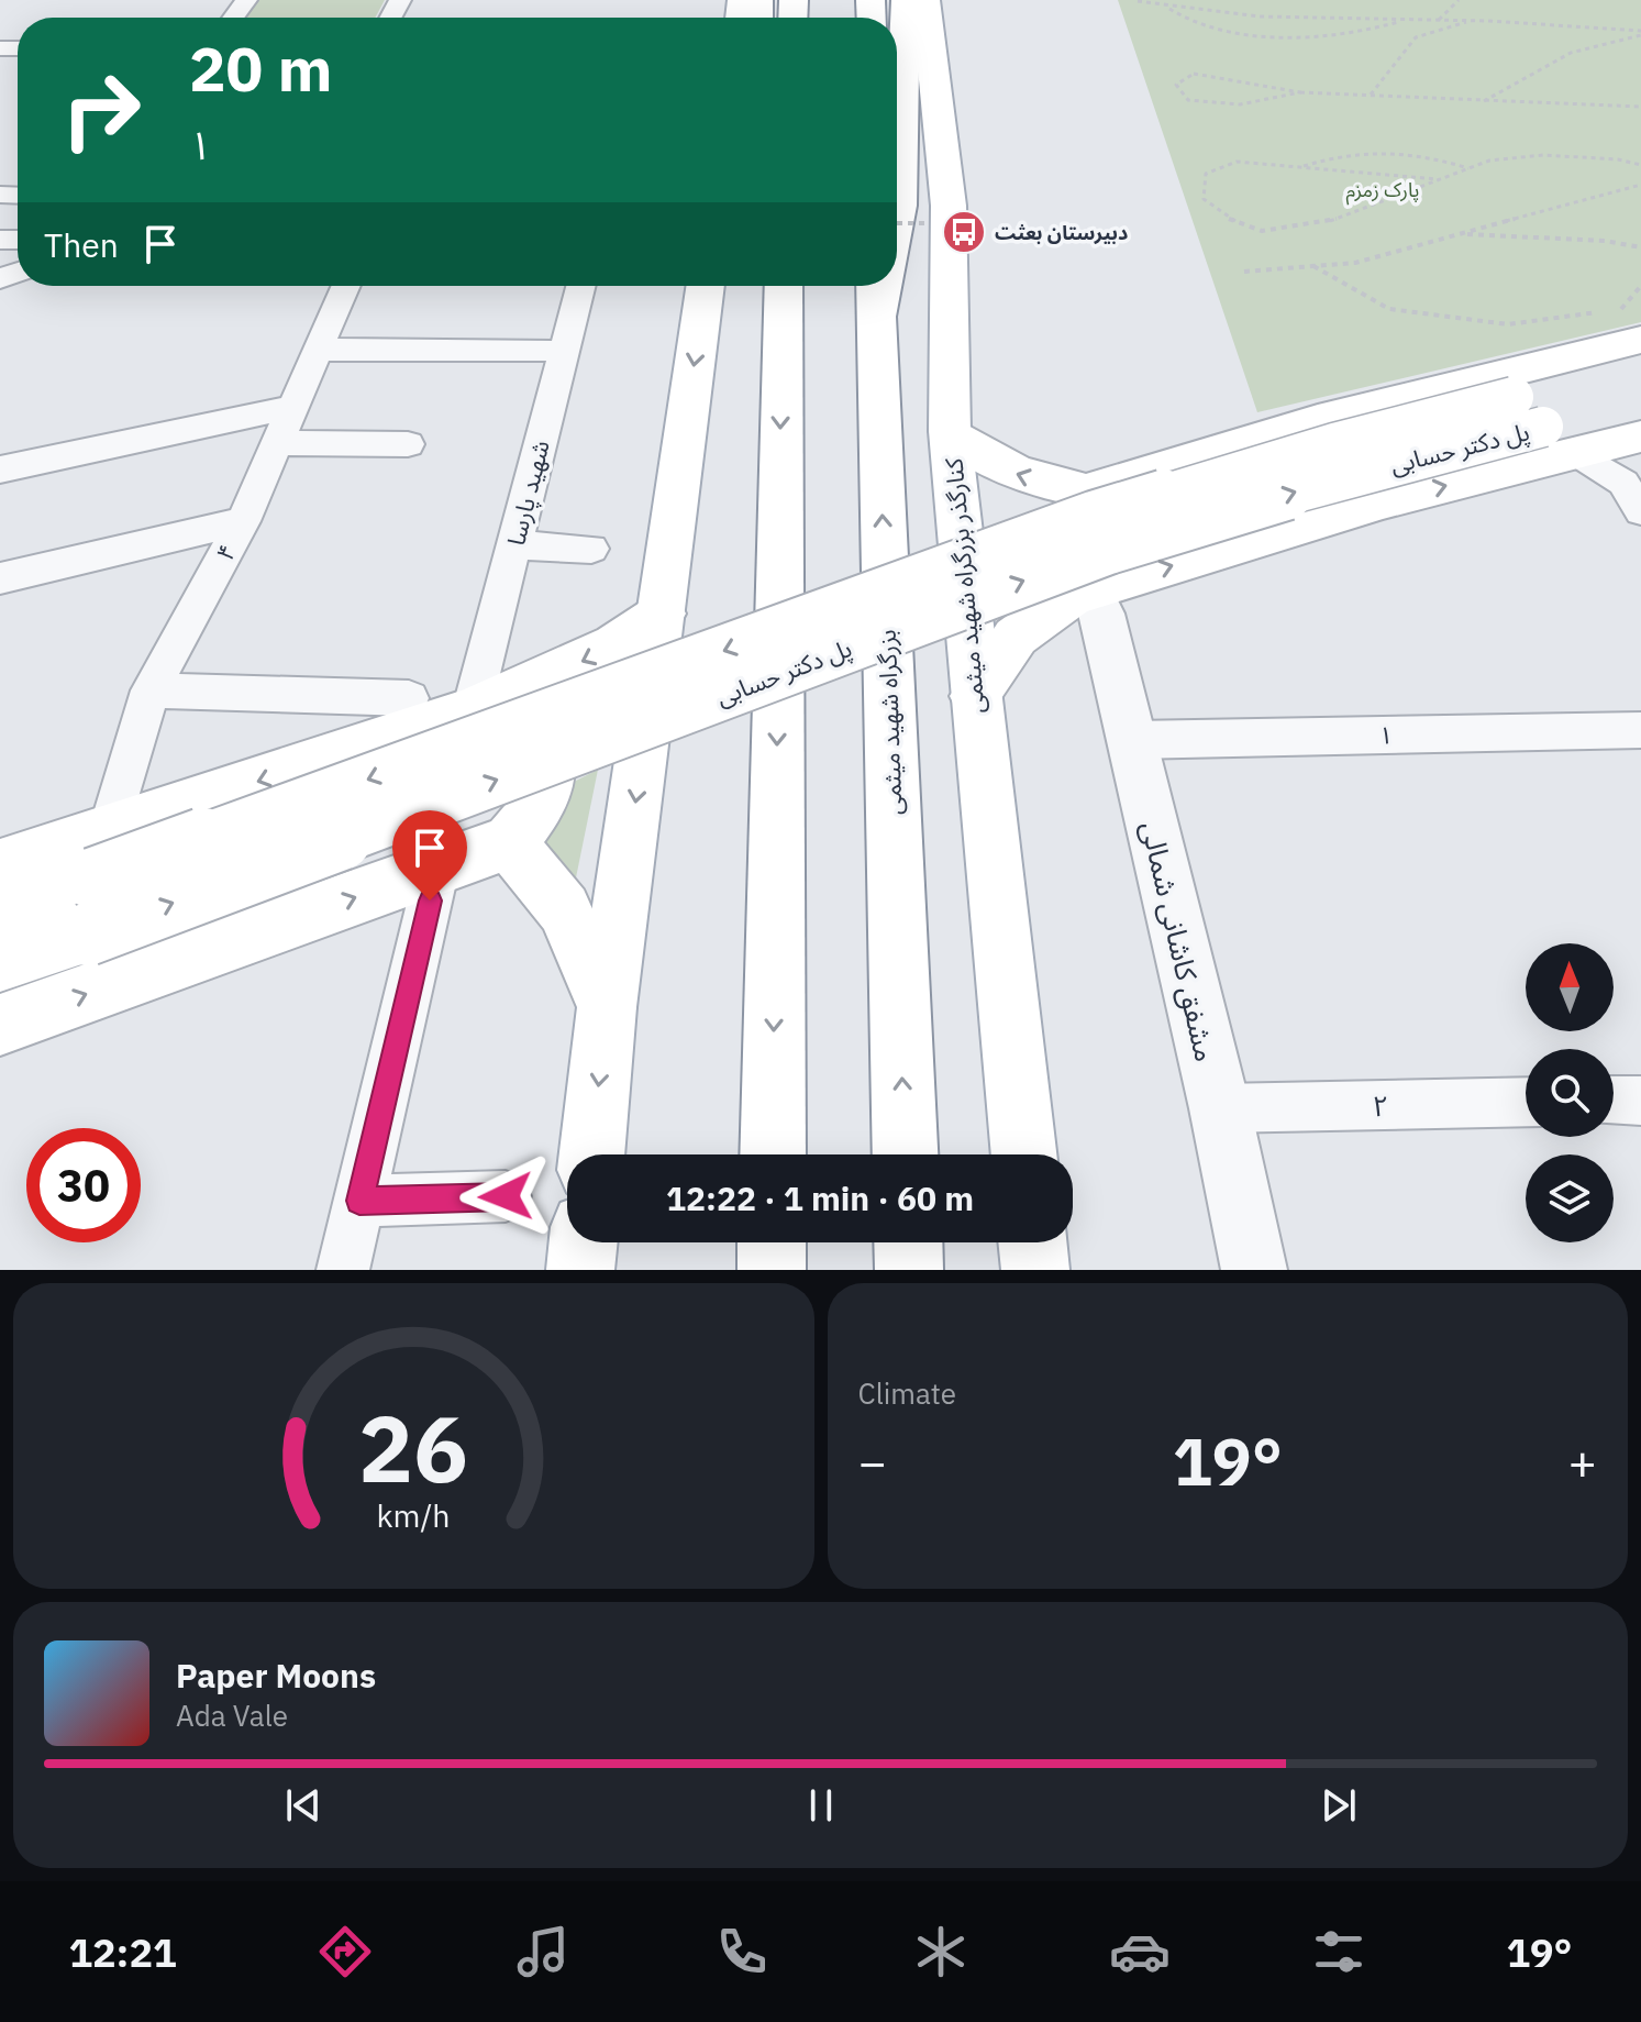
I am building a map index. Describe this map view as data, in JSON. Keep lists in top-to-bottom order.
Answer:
{
  "streets": {
    "main road": ["پل دکتر حسابی", "کنارگذر بزرگراه شهید میثمی", "بزرگراه شهید میثمی"],
    "street": [
      "شهید پارسا",
      "۴",
      "۱",
      "مشفق کاشانی شمالی",
      "۲"
    ]
  },
  "crossings": [
    ["پل دکتر حسابی", "۴"],
    ["۱", "مشفق کاشانی شمالی"],
    ["مشفق کاشانی شمالی", "۲"]
  ],
  "parks": ["پارک زمزم"],
  "places": {
    "bus stop": ["دبیرستان بعثت"]
  },
  "north": "top",
  "page": {
    "turn": ["20 m", "۱"],
    "then": "Then",
    "limit": "30",
    "trip": "12:22 · 1 min · 60 m",
    "tile": "Climate",
    "heat": ["−", "19°", "+"],
    "song": ["Paper Moons", "Ada Vale"],
    "tabs": ["12:21", "19°"],
    "gauge": ["26", "km/h"]
  }
}
